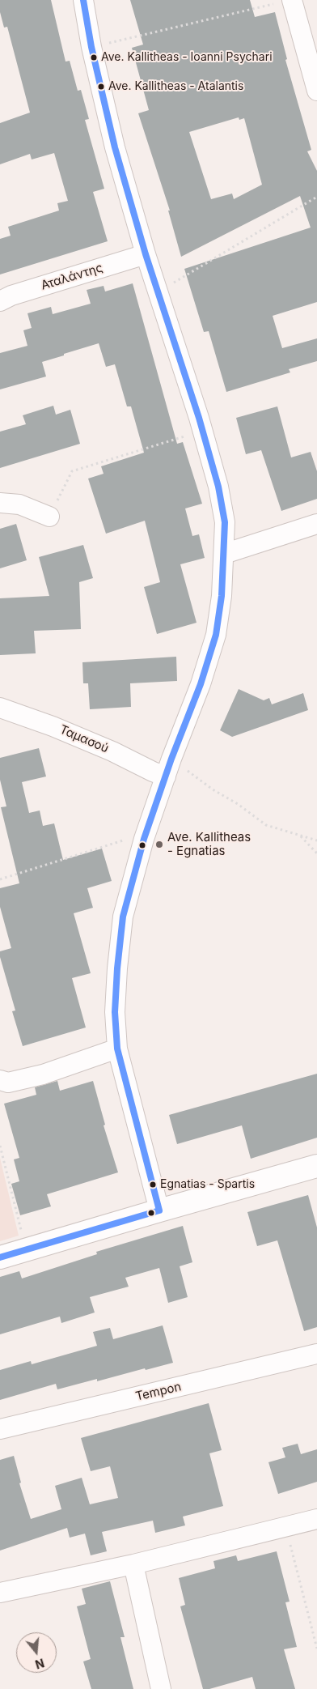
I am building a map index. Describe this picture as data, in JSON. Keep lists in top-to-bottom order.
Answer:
{
  "streets": {
    "street": ["Αταλάντης", "Ταμασού", "Tempon"]
  },
  "places": [
    "Ave. Kallitheas - Ioanni Psychari",
    "Ave. Kallitheas - Atalantis",
    "Ave. Kallitheas - Egnatias",
    "Egnatias - Spartis"
  ],
  "north": "bottom"
}
